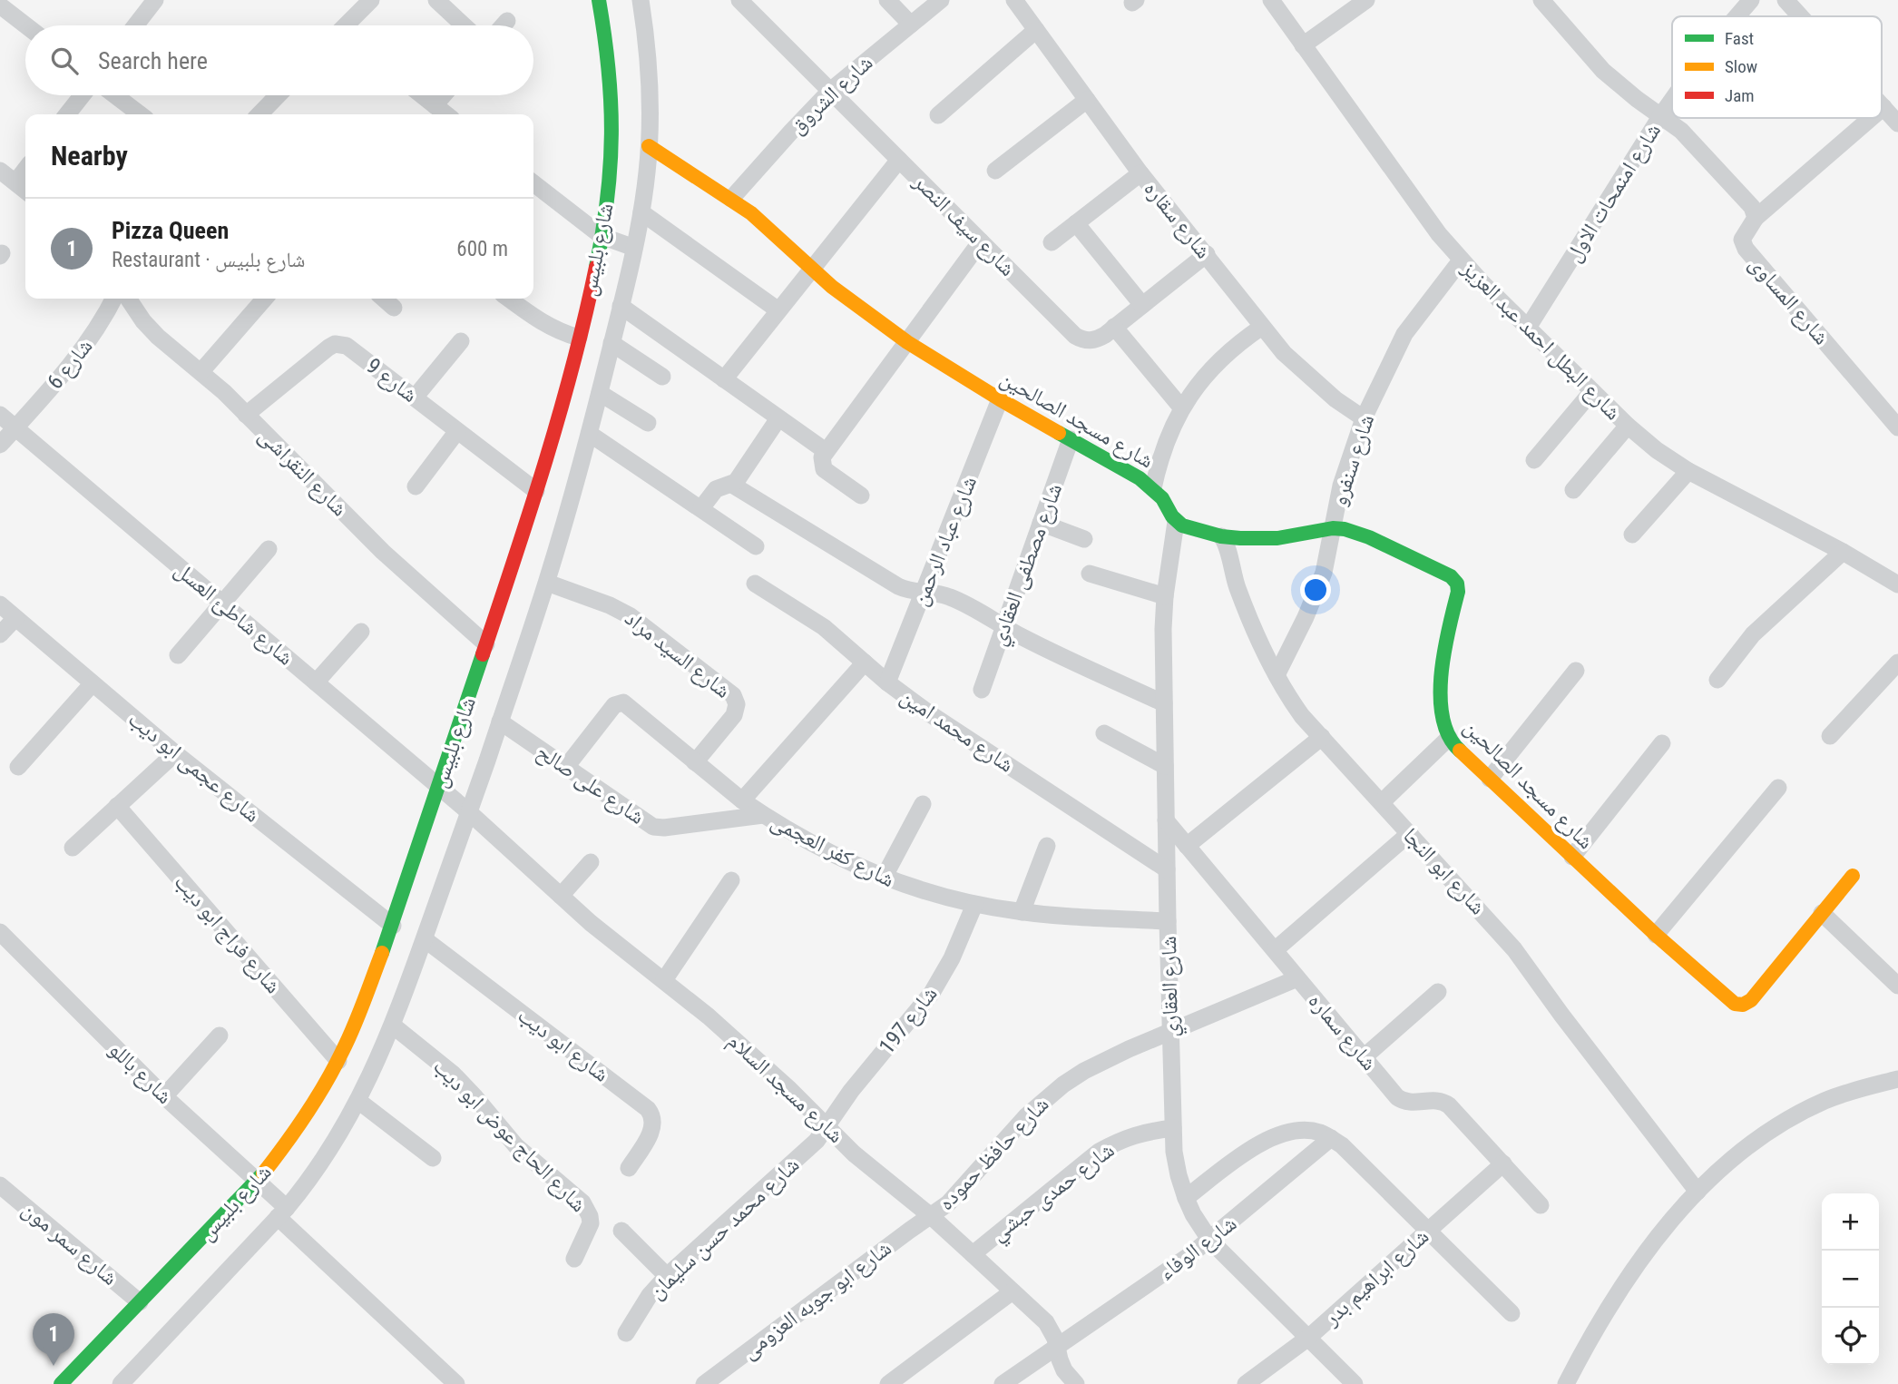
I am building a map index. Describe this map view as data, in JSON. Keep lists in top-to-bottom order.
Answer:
{
  "streets": {
    "street": [
      "شارع الشروق",
      "شارع امنمحات الاول",
      "شارع سقاره",
      "شارع سيف النصر",
      "شارع بلبيس",
      "شارع المساوى",
      "شارع البطل احمد عبد العزيز",
      "شارع 6",
      "شارع 9",
      "شارع مسجد الصالحين",
      "شارع سنفرو",
      "شارع النقراشى",
      "شارع عباد الرحمن",
      "شارع مصطفى العقادي",
      "شارع شاطئ العسل",
      "شارع السيد مراد",
      "شارع محمد امين",
      "شارع عجمى ابو ديب",
      "شارع على صالح",
      "شارع كفر العجمى",
      "شارع ابو النجا",
      "شارع فراج ابو ديب",
      "شارع العقاري",
      "شارع 197",
      "شارع سماره",
      "شارع ابو ديب",
      "شارع باللو",
      "شارع مسجد السلام",
      "شارع الحاج عوض ابو ديب",
      "شارع حافظ حموده",
      "شارع حمدى حبشي",
      "شارع محمد حسن سليمان",
      "شارع سمر مون",
      "شارع الوفاء",
      "شارع ابراهيم بدر",
      "شارع ابو جوبه العزومى"
    ]
  },
  "crossings": [
    ["شارع الشروق", "شارع سيف النصر"],
    ["شارع الشروق", "شارع مسجد الصالحين"],
    ["شارع امنمحات الاول", "شارع البطل احمد عبد العزيز"],
    ["شارع سقاره", "شارع سيف النصر"],
    ["شارع سقاره", "شارع مسجد الصالحين"],
    ["شارع سقاره", "شارع سنفرو"],
    ["شارع سقاره", "شارع ابو النجا"],
    ["شارع سقاره", "شارع العقاري"],
    ["شارع بلبيس", "شارع 9"],
    ["شارع بلبيس", "شارع مسجد الصالحين"],
    ["شارع بلبيس", "شارع النقراشى"],
    ["شارع بلبيس", "شارع شاطئ العسل"],
    ["شارع بلبيس", "شارع السيد مراد"],
    ["شارع بلبيس", "شارع عجمى ابو ديب"],
    ["شارع بلبيس", "شارع على صالح"],
    ["شارع بلبيس", "شارع فراج ابو ديب"],
    ["شارع بلبيس", "شارع ابو ديب"],
    ["شارع بلبيس", "شارع باللو"],
    ["شارع بلبيس", "شارع مسجد السلام"],
    ["شارع بلبيس", "شارع الحاج عوض ابو ديب"],
    ["شارع بلبيس", "شارع سمر مون"],
    ["شارع البطل احمد عبد العزيز", "شارع سنفرو"],
    ["شارع 6", "شارع شاطئ العسل"],
    ["شارع 9", "شارع النقراشى"],
    ["شارع مسجد الصالحين", "شارع سنفرو"],
    ["شارع مسجد الصالحين", "شارع عباد الرحمن"],
    ["شارع مسجد الصالحين", "شارع مصطفى العقادي"],
    ["شارع مسجد الصالحين", "شارع ابو النجا"],
    ["شارع مسجد الصالحين", "شارع العقاري"],
    ["شارع سنفرو", "شارع ابو النجا"],
    ["شارع سنفرو", "شارع العقاري"],
    ["شارع عباد الرحمن", "شارع محمد امين"],
    ["شارع شاطئ العسل", "شارع مسجد السلام"],
    ["شارع السيد مراد", "شارع كفر العجمى"],
    ["شارع محمد امين", "شارع العقاري"],
    ["شارع على صالح", "شارع كفر العجمى"],
    ["شارع كفر العجمى", "شارع العقاري"],
    ["شارع كفر العجمى", "شارع 197"],
    ["شارع ابو النجا", "شارع العقاري"],
    ["شارع العقاري", "شارع سماره"],
    ["شارع العقاري", "شارع حافظ حموده"],
    ["شارع العقاري", "شارع حمدى حبشي"],
    ["شارع العقاري", "شارع الوفاء"],
    ["شارع العقاري", "شارع ابراهيم بدر"],
    ["شارع 197", "شارع مسجد السلام"],
    ["شارع 197", "شارع محمد حسن سليمان"],
    ["شارع سماره", "شارع حافظ حموده"],
    ["شارع سماره", "شارع ابراهيم بدر"],
    ["شارع مسجد السلام", "شارع حافظ حموده"],
    ["شارع مسجد السلام", "شارع حمدى حبشي"],
    ["شارع مسجد السلام", "شارع محمد حسن سليمان"],
    ["شارع مسجد السلام", "شارع الوفاء"],
    ["شارع مسجد السلام", "شارع ابو جوبه العزومى"],
    ["شارع حافظ حموده", "شارع ابو جوبه العزومى"]
  ],
  "legend": ["Fast", "Slow", "Jam"],
  "page": {
    "search": "Search here",
    "heading": "Nearby",
    "list": [
      {
        "mark": "1",
        "name": "Pizza Queen",
        "note": "Restaurant · شارع بلبيس",
        "value": "600 m"
      }
    ],
    "map_buttons": ["+", "−"],
    "pins": "1"
  }
}
